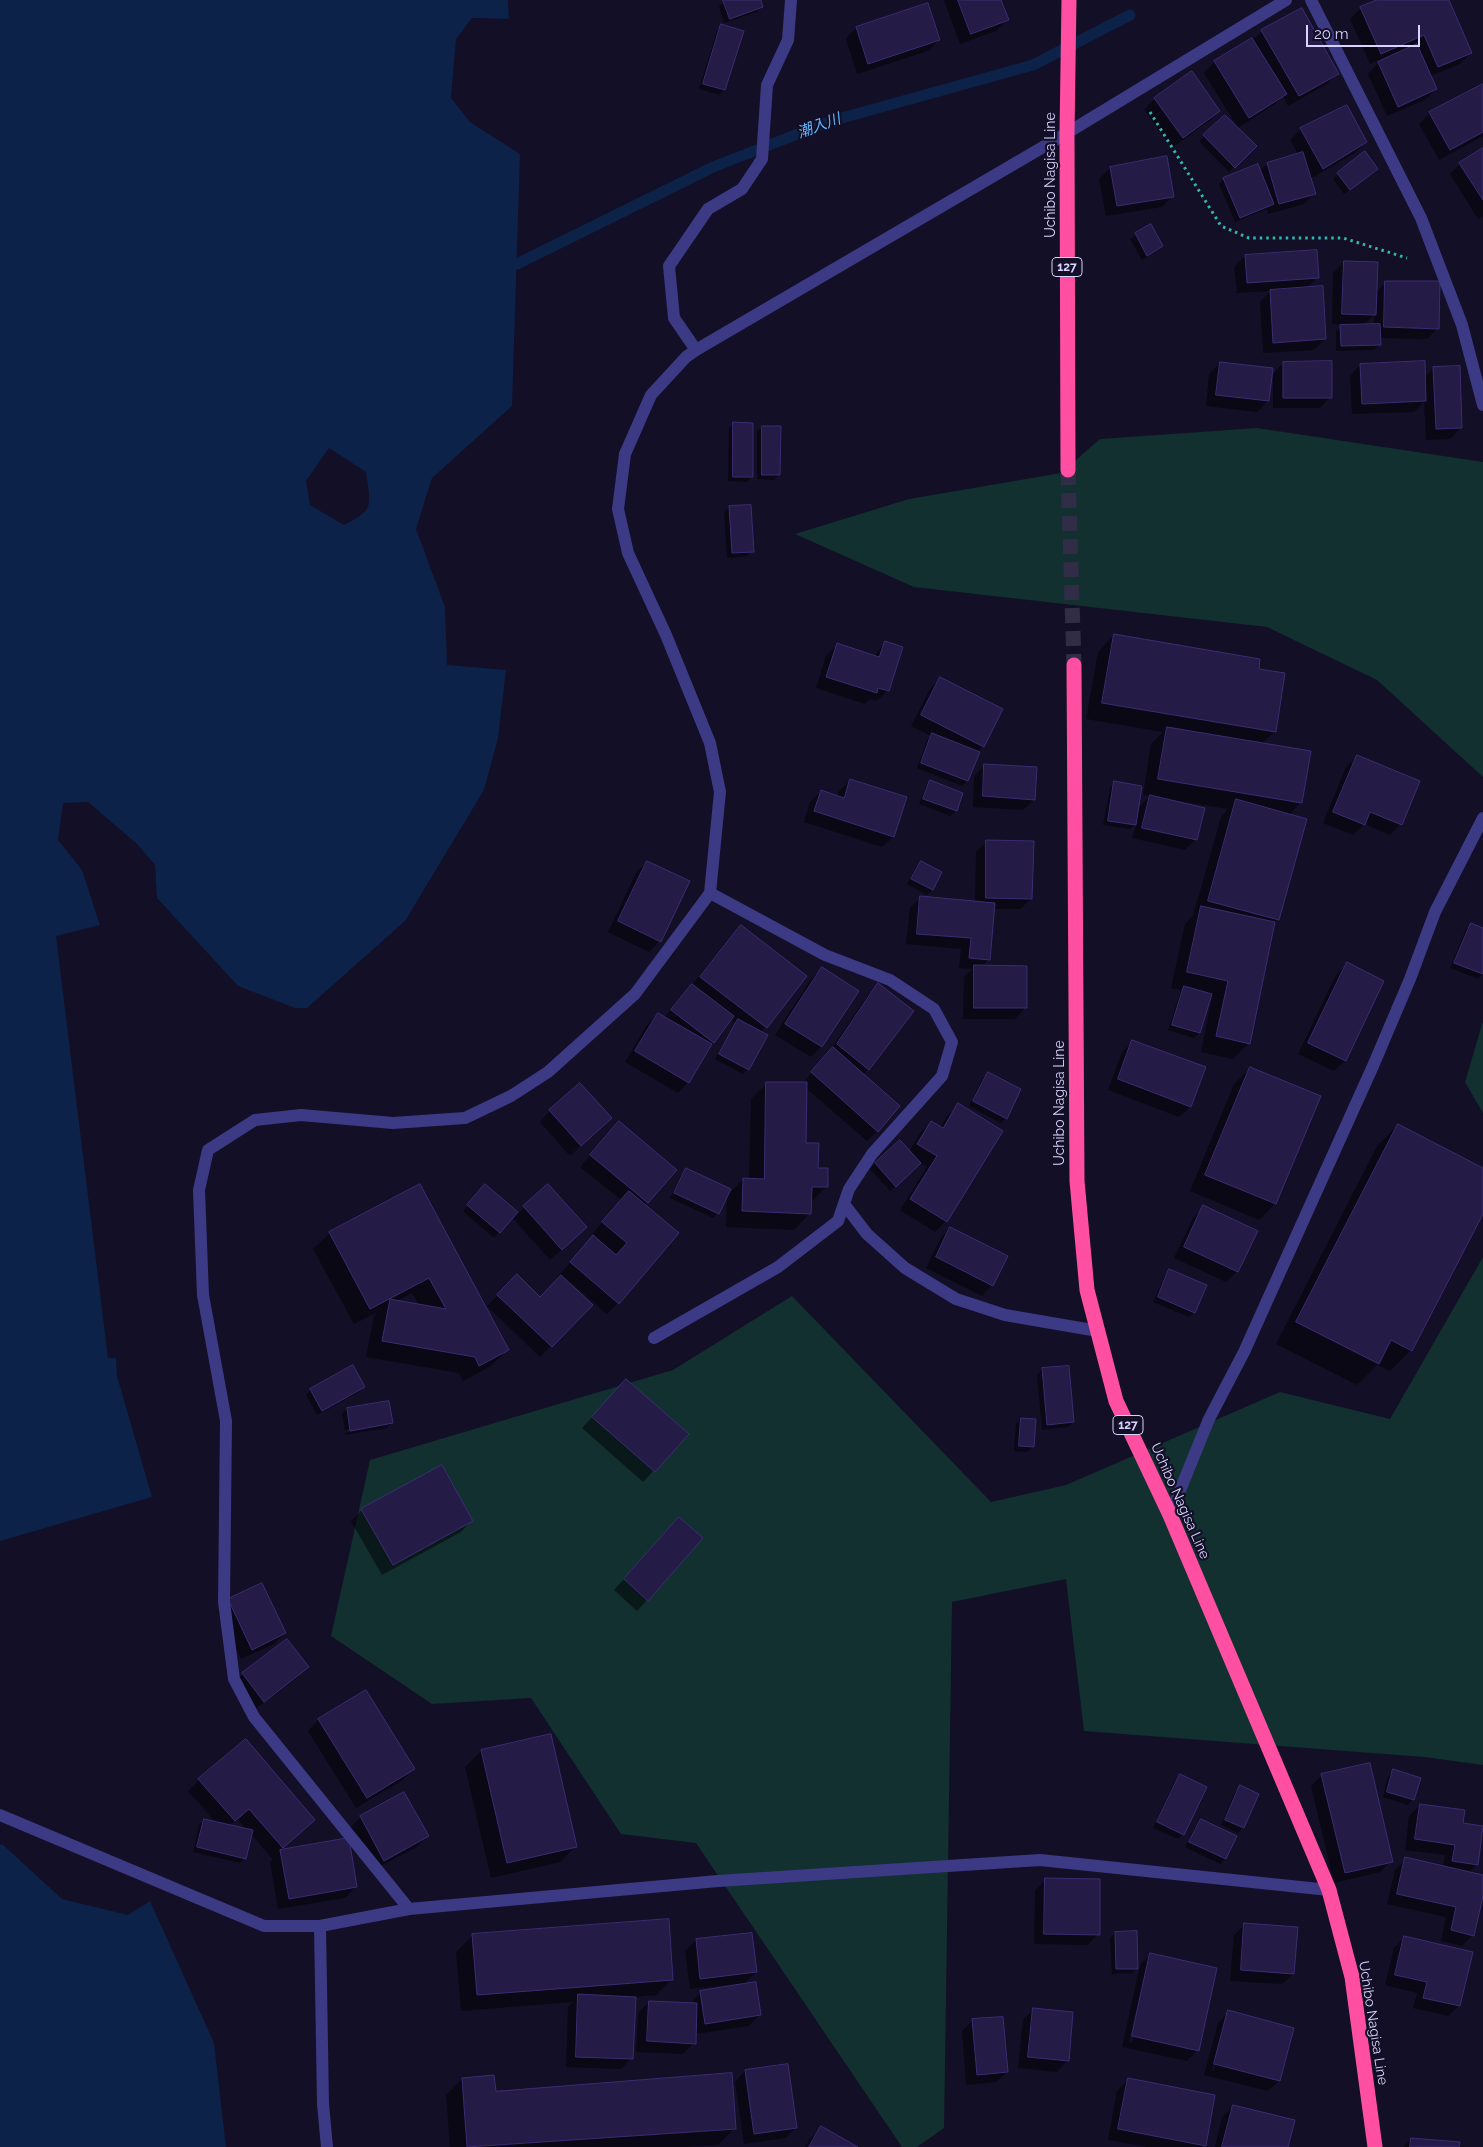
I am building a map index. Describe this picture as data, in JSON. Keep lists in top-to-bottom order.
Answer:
{
  "streets": {
    "highway": ["Uchibo Nagisa Line", "127"]
  },
  "water": ["潮入川"],
  "scale_bar": "20 m"
}
